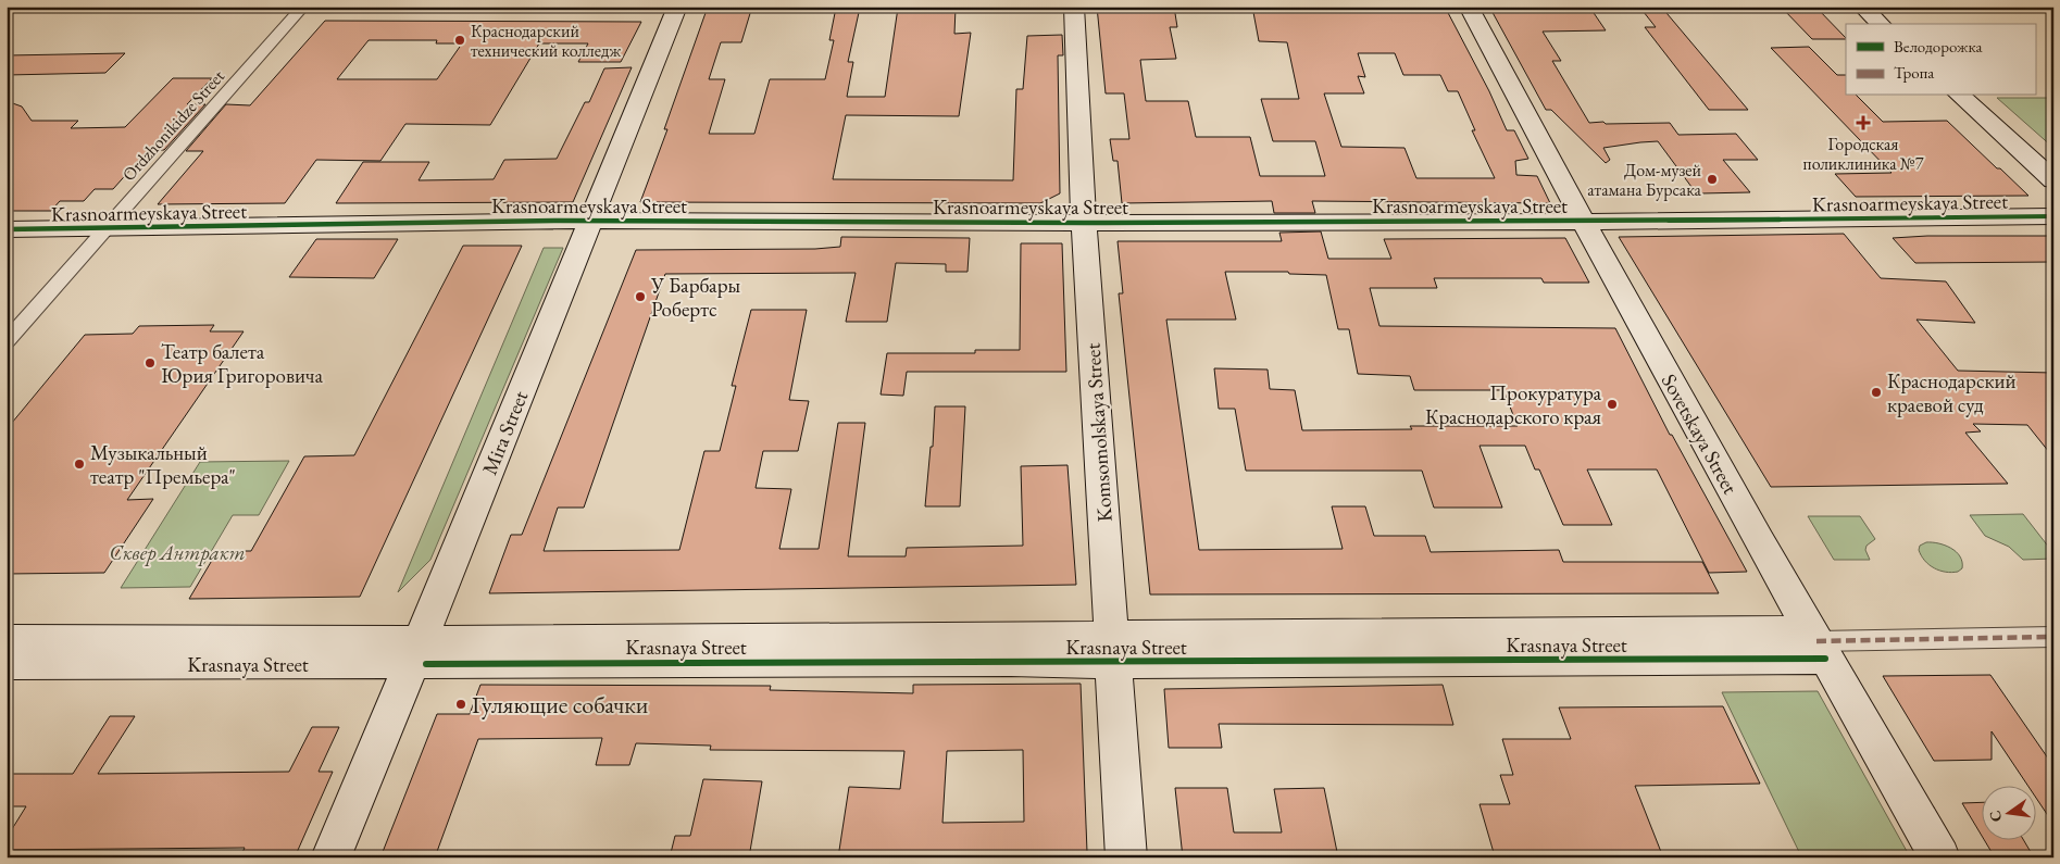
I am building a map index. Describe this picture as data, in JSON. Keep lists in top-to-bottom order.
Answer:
{
  "streets": {
    "street": [
      "Ordzhonikidze Street",
      "Krasnoarmeyskaya Street",
      "Mira Street",
      "Komsomolskaya Street",
      "Sovetskaya Street",
      "Krasnaya Street"
    ]
  },
  "crossings": [
    ["Ordzhonikidze Street", "Krasnoarmeyskaya Street"],
    ["Krasnoarmeyskaya Street", "Mira Street"],
    ["Krasnoarmeyskaya Street", "Komsomolskaya Street"],
    ["Krasnoarmeyskaya Street", "Sovetskaya Street"],
    ["Mira Street", "Krasnaya Street"],
    ["Komsomolskaya Street", "Krasnaya Street"],
    ["Sovetskaya Street", "Krasnaya Street"]
  ],
  "parks": ["Сквер Антракт"],
  "places": {
    "other": [
      "Краснодарский технический колледж",
      "Дом-музей атамана Бурсака",
      "У Барбары Робертс",
      "Театр балета Юрия Григоровича",
      "Краснодарский краевой суд",
      "Прокуратура Краснодарского края",
      "Музыкальный театр \"Премьера\"",
      "Гуляющие собачки"
    ],
    "health": ["Городская поликлиника №7"]
  },
  "legend": ["Велодорожка", "Тропа"],
  "north": "left"
}
